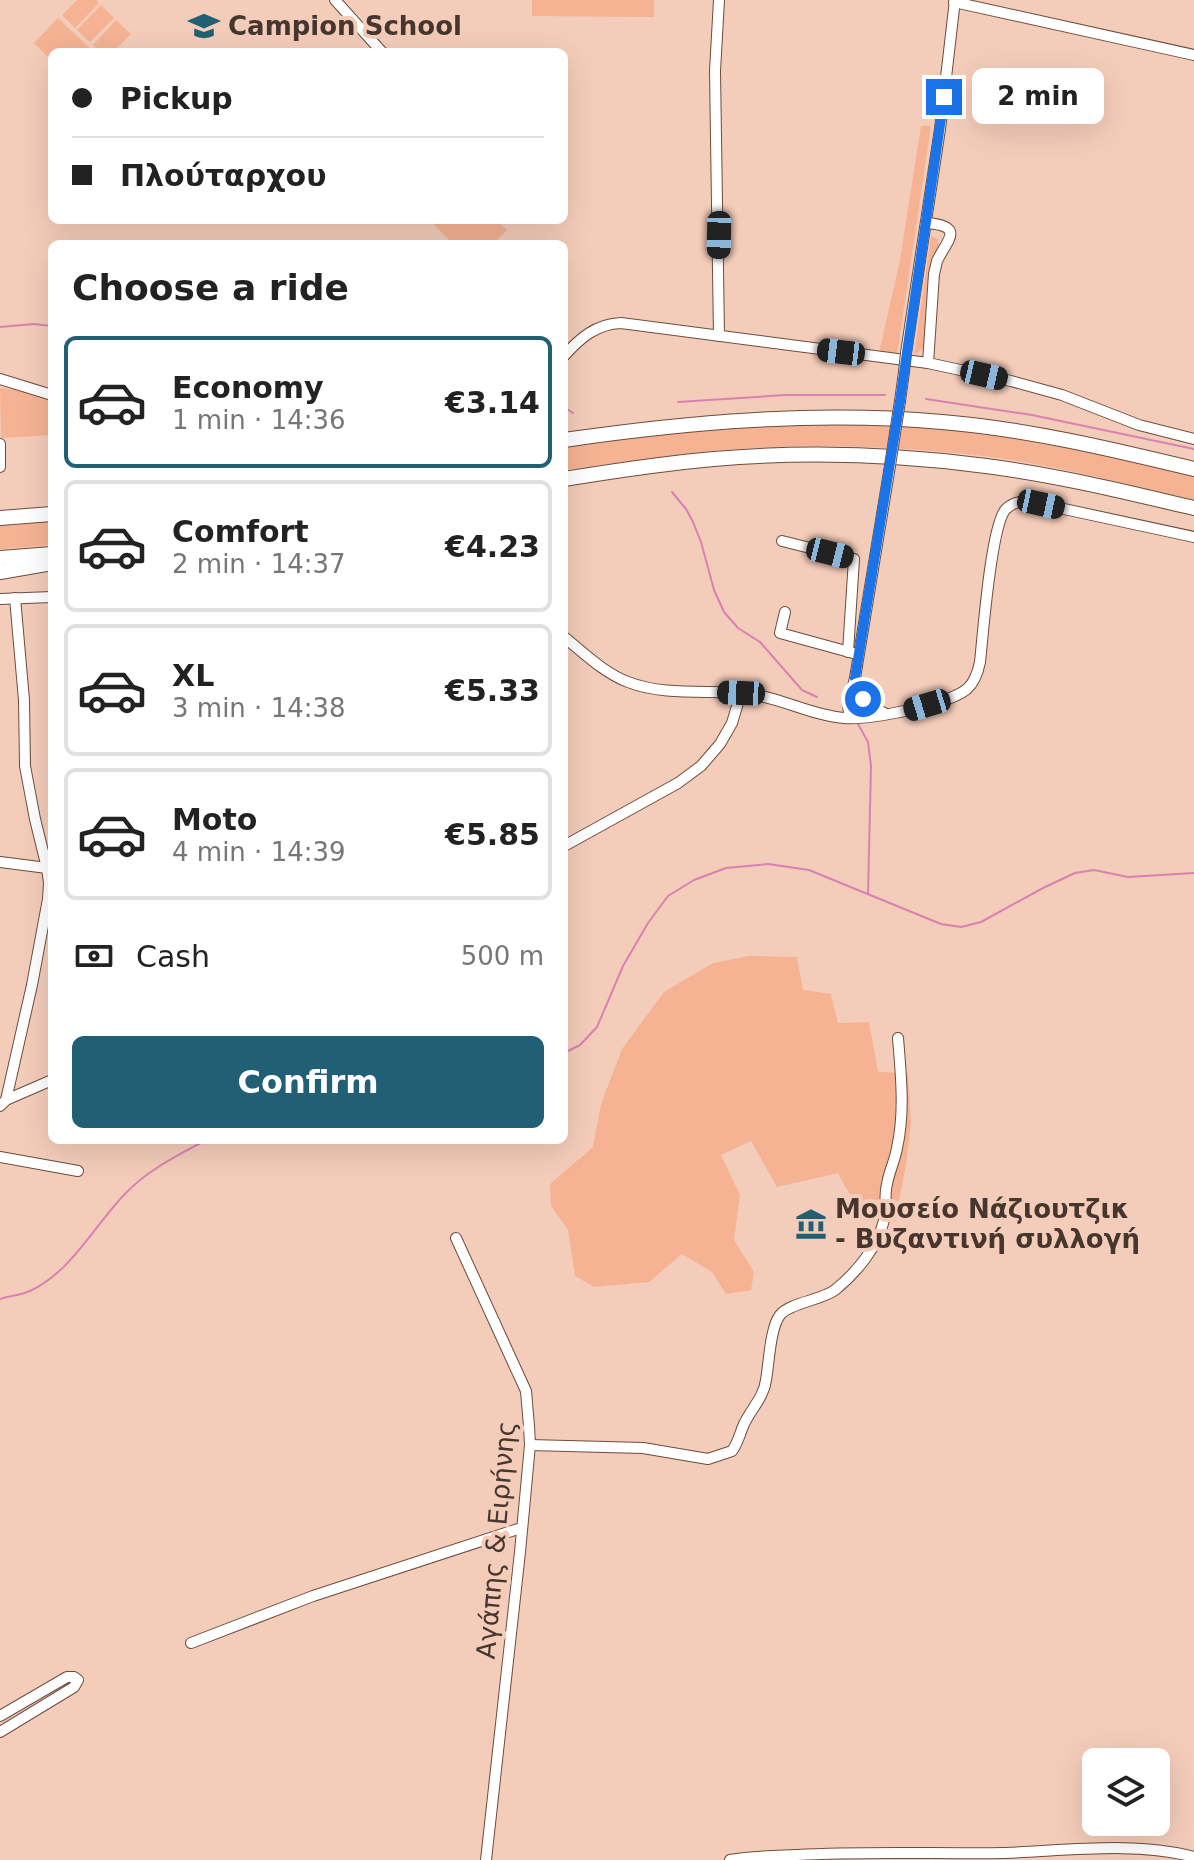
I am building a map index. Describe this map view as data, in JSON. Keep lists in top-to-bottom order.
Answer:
{
  "streets": {
    "street": ["Αγάπης & Ειρήνης"]
  },
  "places": {
    "school or university": ["Campion School"],
    "museum": ["Μουσείο Νάζιουτζικ - Βυζαντινή συλλογή"]
  },
  "page": {
    "banner": ["Pickup", "Πλούταρχου"],
    "bubble": "2 min",
    "heading": "Choose a ride",
    "list": [
      {
        "name": "Economy",
        "note": "1 min · 14:36",
        "value": "€3.14"
      },
      {
        "name": "Comfort",
        "note": "2 min · 14:37",
        "value": "€4.23"
      },
      {
        "name": "XL",
        "note": "3 min · 14:38",
        "value": "€5.33"
      },
      {
        "name": "Moto",
        "note": "4 min · 14:39",
        "value": "€5.85"
      }
    ],
    "pay": ["Cash", "500 m"],
    "buttons": "Confirm"
  }
}
